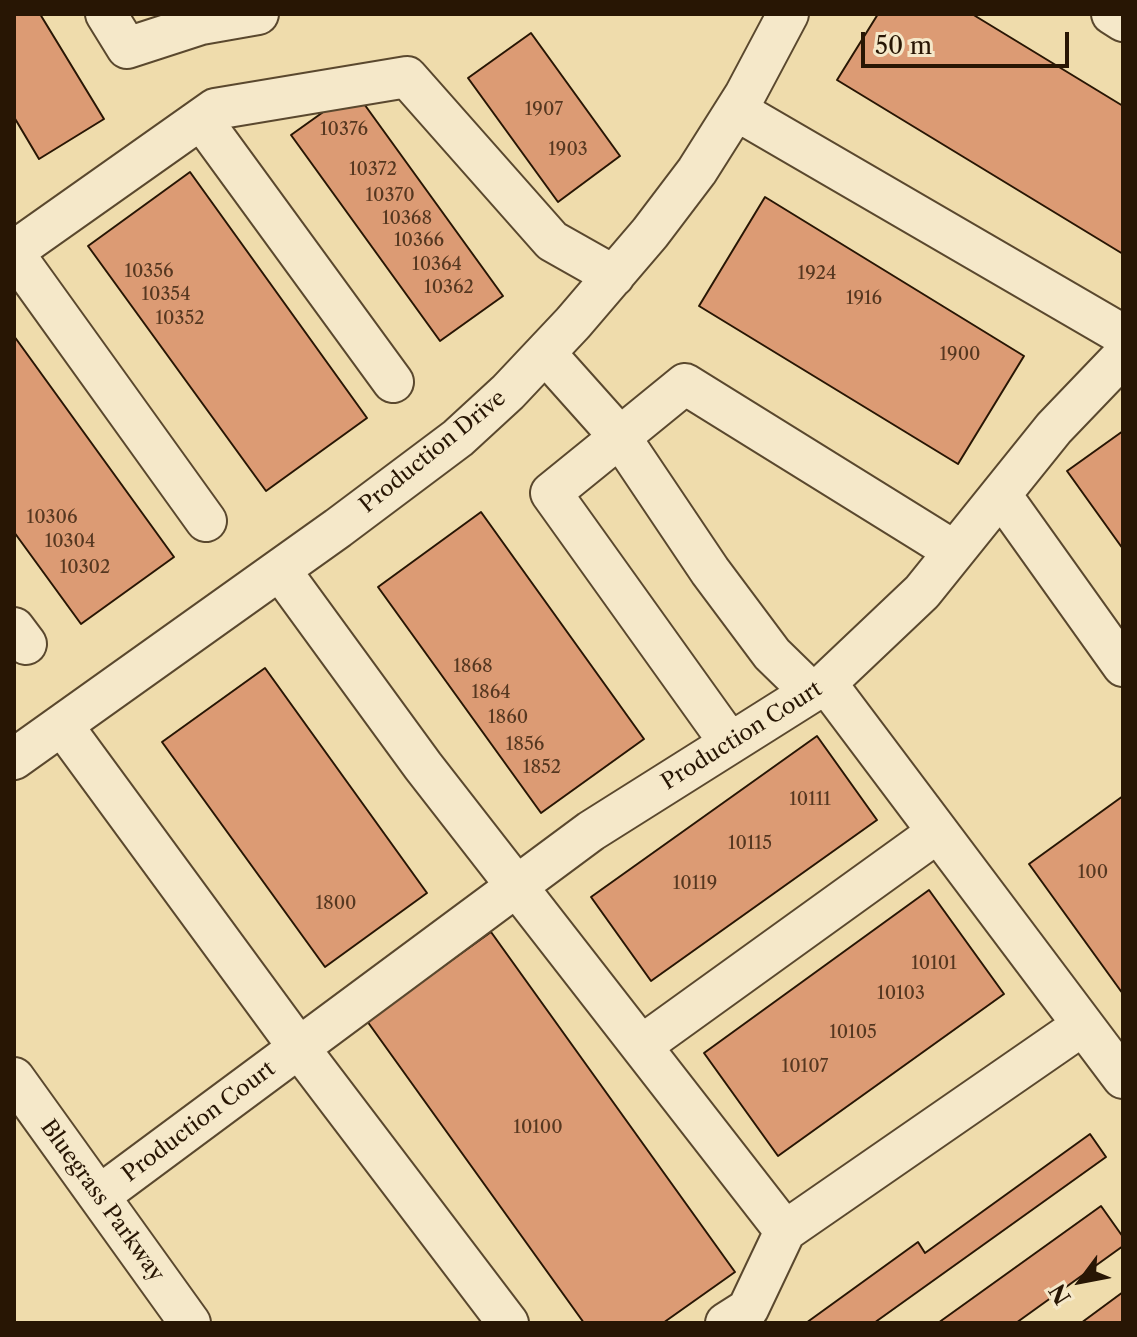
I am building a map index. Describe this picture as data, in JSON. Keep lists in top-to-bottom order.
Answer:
{
  "streets": {
    "street": ["Production Drive", "Production Court", "Bluegrass Parkway"]
  },
  "crossings": [
    ["Production Drive", "Production Court"],
    ["Production Court", "Bluegrass Parkway"]
  ],
  "house_numbers": [
    "1907",
    "10376",
    "1903",
    "10372",
    "10370",
    "10368",
    "10366",
    "10364",
    "10356",
    "1924",
    "10362",
    "10354",
    "1916",
    "10352",
    "1900",
    "10306",
    "10304",
    "10302",
    "1868",
    "1864",
    "1860",
    "1856",
    "1852",
    "10111",
    "10115",
    "100",
    "10119",
    "1800",
    "10101",
    "10103",
    "10105",
    "10107",
    "10100"
  ],
  "scale_bar": "50 m",
  "north": "bottom left"
}
